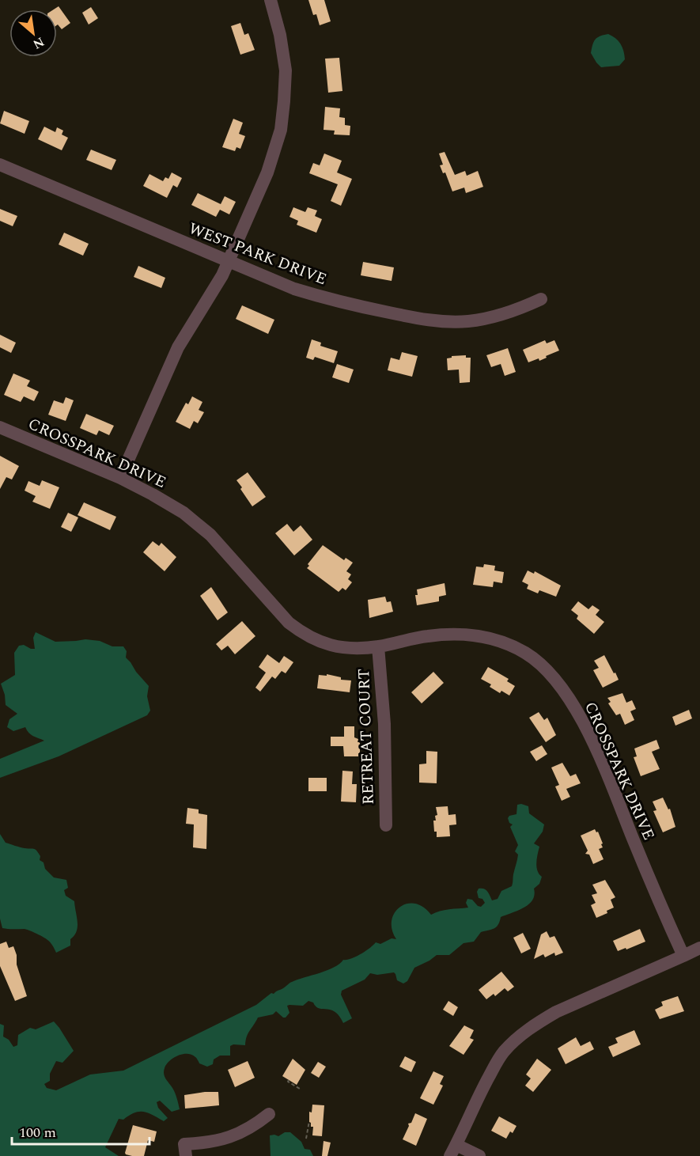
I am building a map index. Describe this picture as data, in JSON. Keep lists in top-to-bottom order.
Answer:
{
  "streets": {
    "street": ["WEST PARK DRIVE", "CROSSPARK DRIVE", "RETREAT COURT"]
  },
  "crossings": [
    ["CROSSPARK DRIVE", "RETREAT COURT"]
  ],
  "scale_bar": "100 m",
  "north": "bottom right"
}
